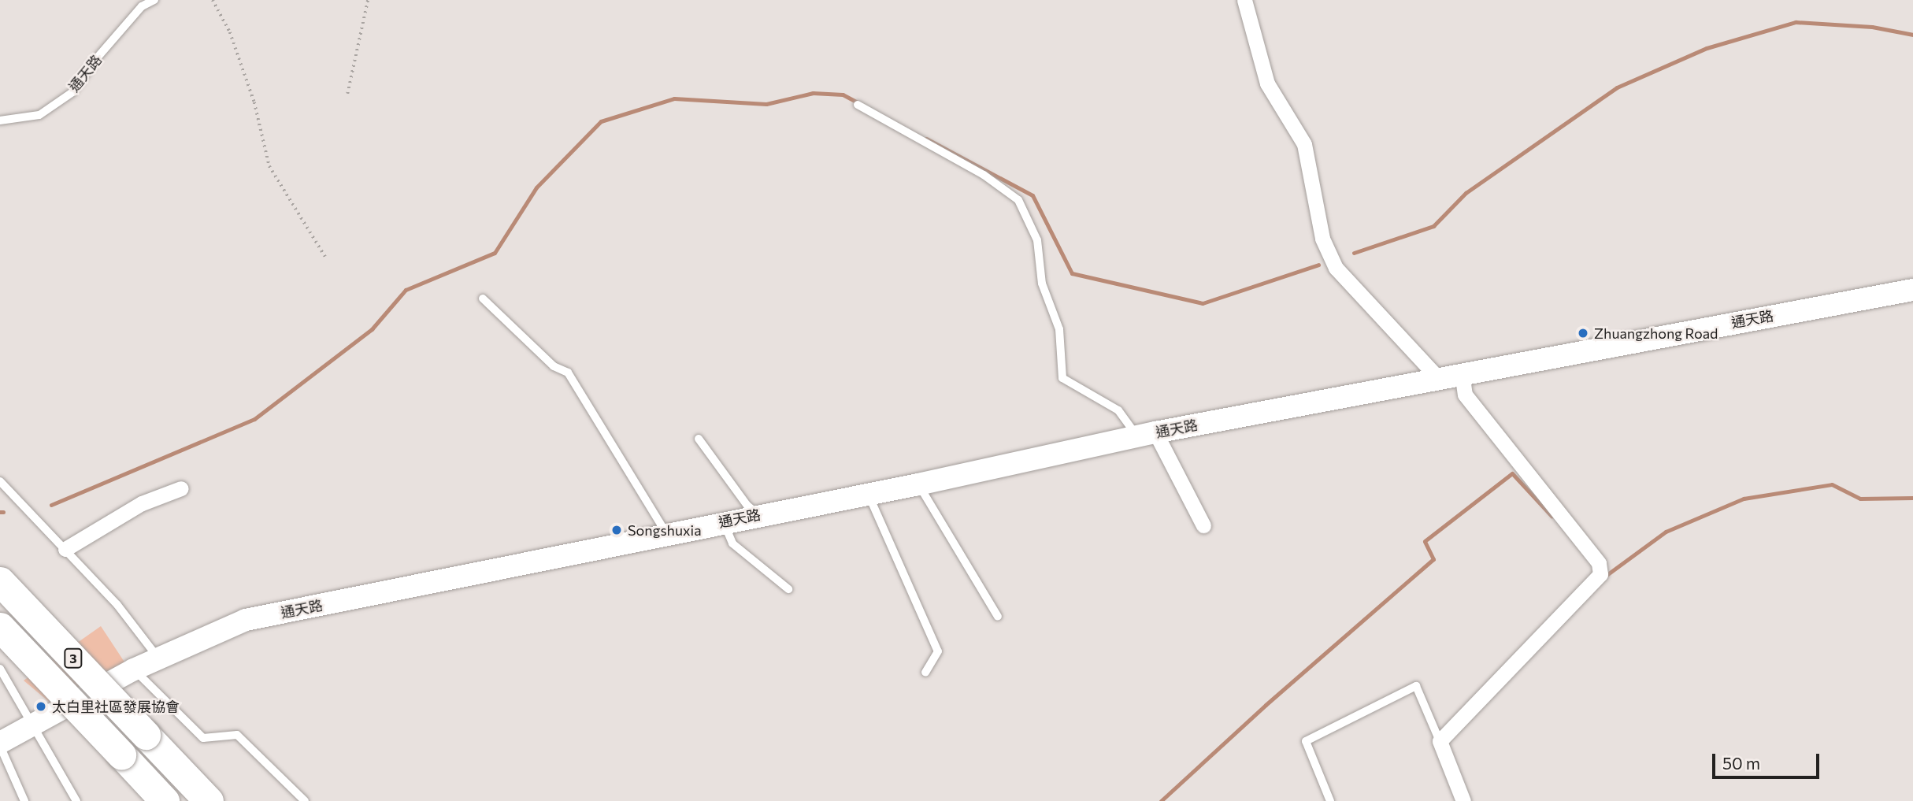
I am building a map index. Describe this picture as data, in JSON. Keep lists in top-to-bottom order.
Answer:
{
  "streets": {
    "highway": ["3"],
    "street": ["通天路"]
  },
  "places": ["Zhuangzhong Road", "Songshuxia", "太白里社區發展協會"],
  "scale_bar": "50 m"
}
